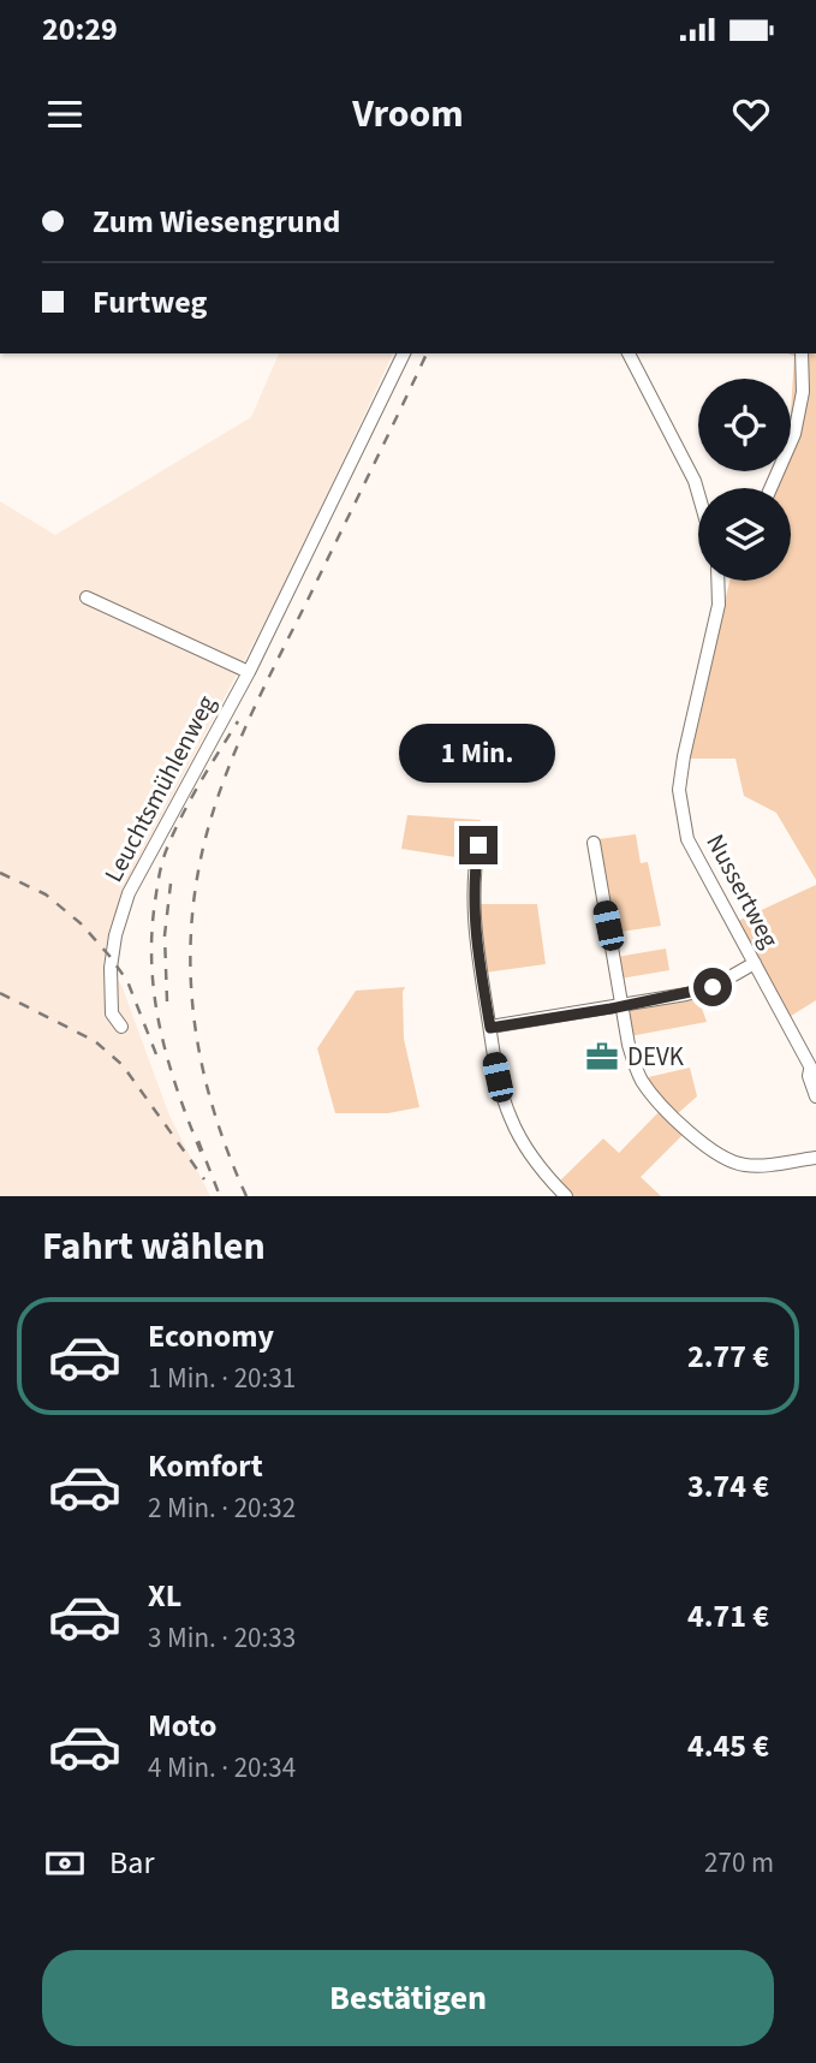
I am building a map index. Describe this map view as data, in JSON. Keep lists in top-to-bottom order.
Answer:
{
  "streets": {
    "street": ["Leuchtsmühlenweg", "Nussertweg"]
  },
  "places": {
    "office": ["DEVK"]
  },
  "page": {
    "status": "20:29",
    "header": "Vroom",
    "banner": ["Zum Wiesengrund", "Furtweg"],
    "bubble": "1 Min.",
    "heading": "Fahrt wählen",
    "list": [
      {
        "name": "Economy",
        "note": "1 Min. · 20:31",
        "value": "2.77 €"
      },
      {
        "name": "Komfort",
        "note": "2 Min. · 20:32",
        "value": "3.74 €"
      },
      {
        "name": "XL",
        "note": "3 Min. · 20:33",
        "value": "4.71 €"
      },
      {
        "name": "Moto",
        "note": "4 Min. · 20:34",
        "value": "4.45 €"
      }
    ],
    "pay": ["Bar", "270 m"],
    "buttons": "Bestätigen"
  }
}
